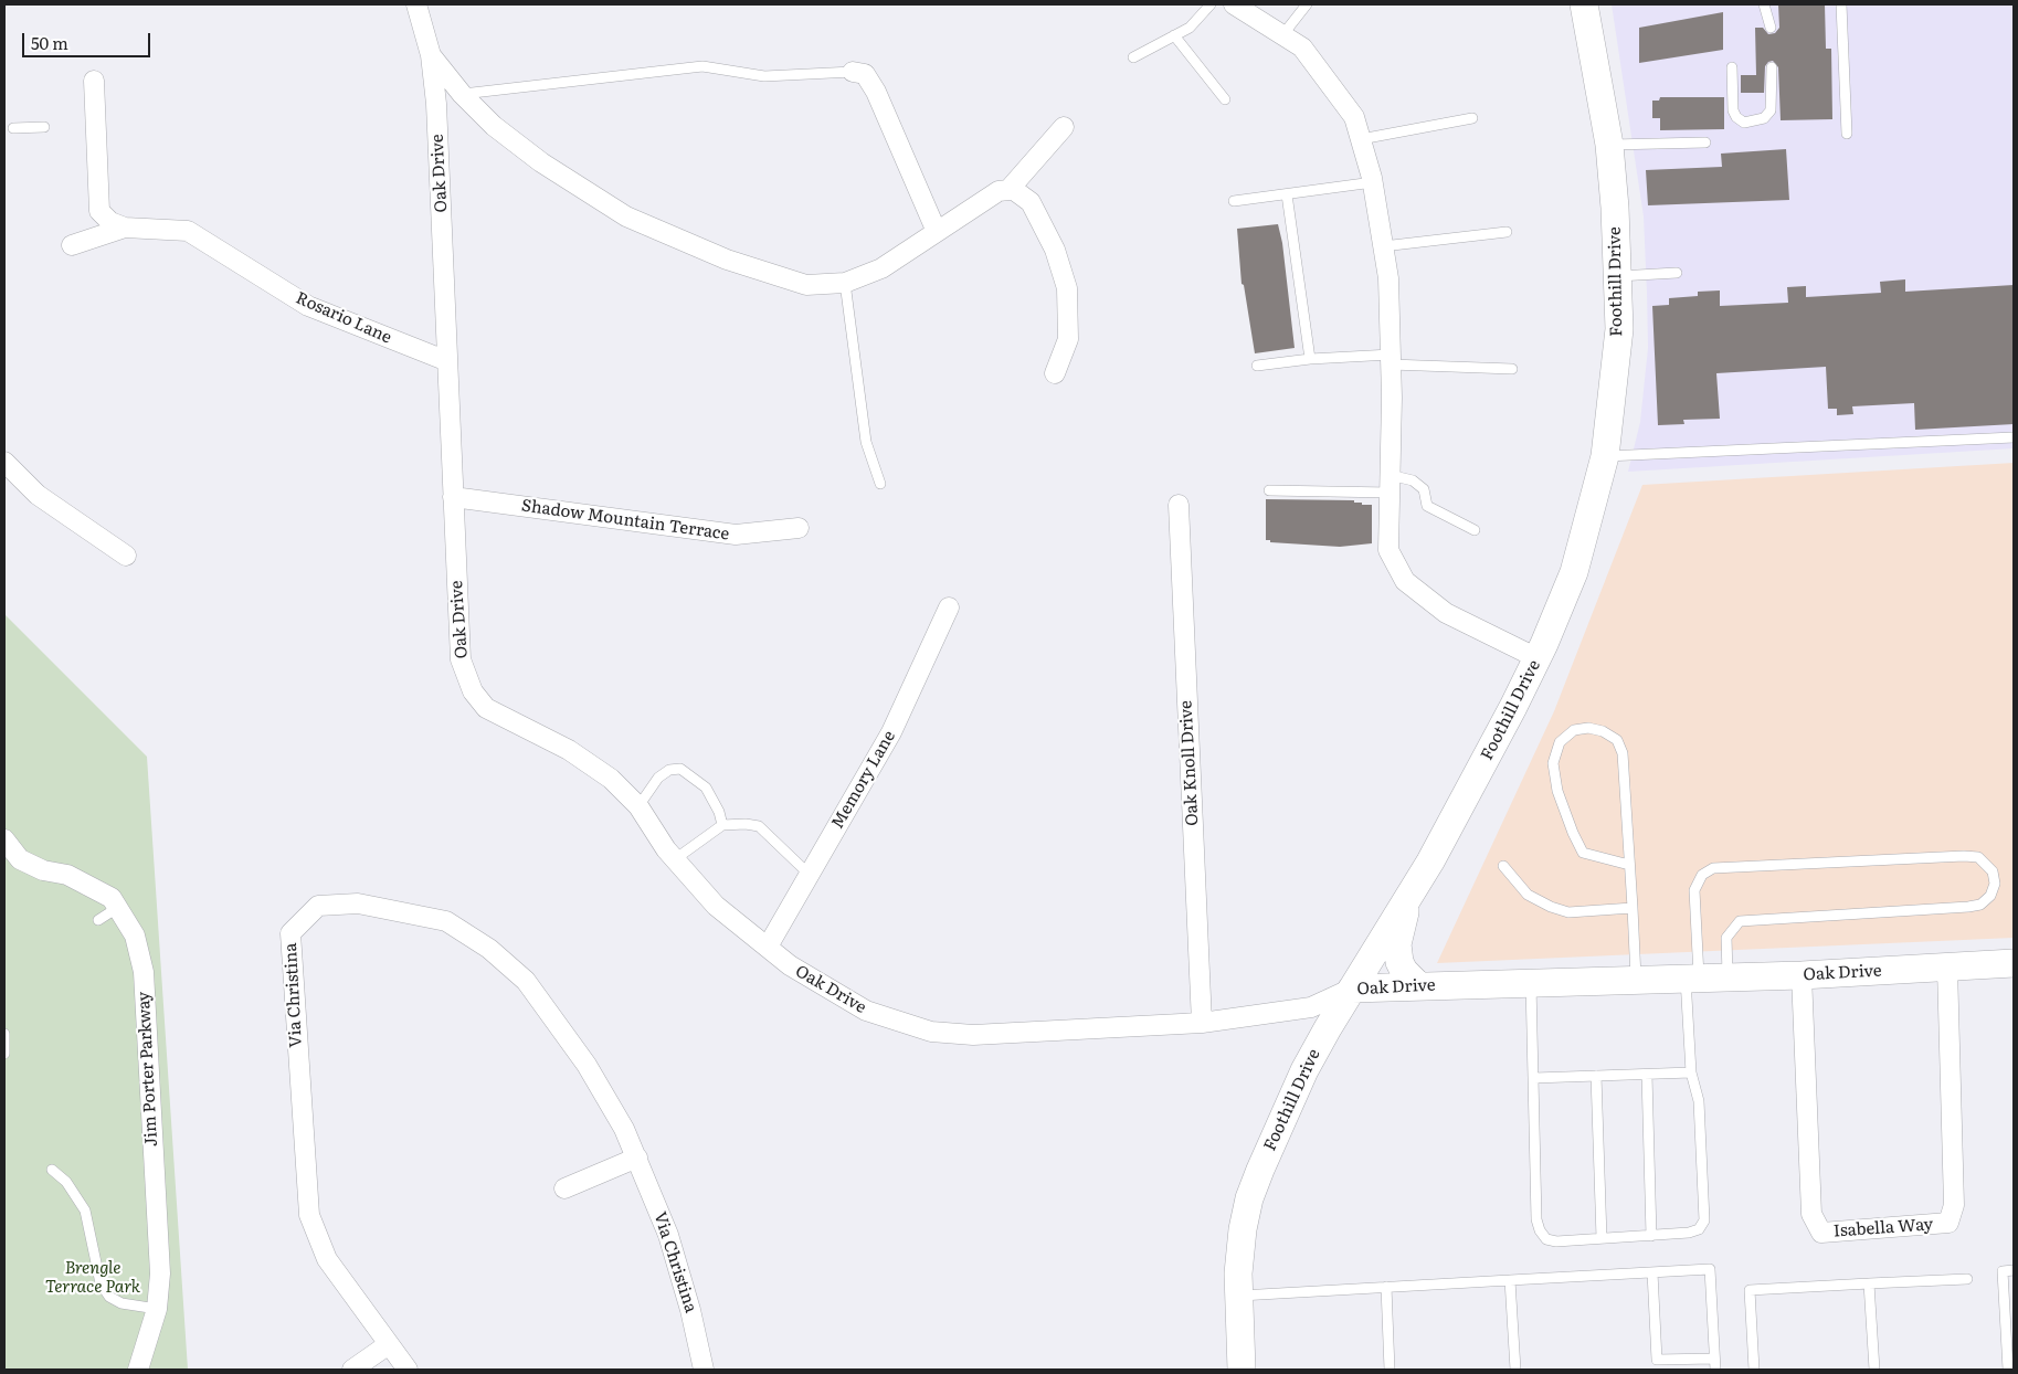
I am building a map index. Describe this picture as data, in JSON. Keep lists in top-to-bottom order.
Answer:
{
  "streets": {
    "street": [
      "Oak Drive",
      "Foothill Drive",
      "Rosario Lane",
      "Shadow Mountain Terrace",
      "Oak Knoll Drive",
      "Memory Lane",
      "Via Christina",
      "Jim Porter Parkway",
      "Isabella Way"
    ]
  },
  "crossings": [
    ["Oak Drive", "Foothill Drive"],
    ["Oak Drive", "Rosario Lane"],
    ["Oak Drive", "Shadow Mountain Terrace"],
    ["Oak Drive", "Oak Knoll Drive"],
    ["Oak Drive", "Memory Lane"],
    ["Oak Drive", "Isabella Way"]
  ],
  "parks": ["Brengle Terrace Park"],
  "scale_bar": "50 m"
}
